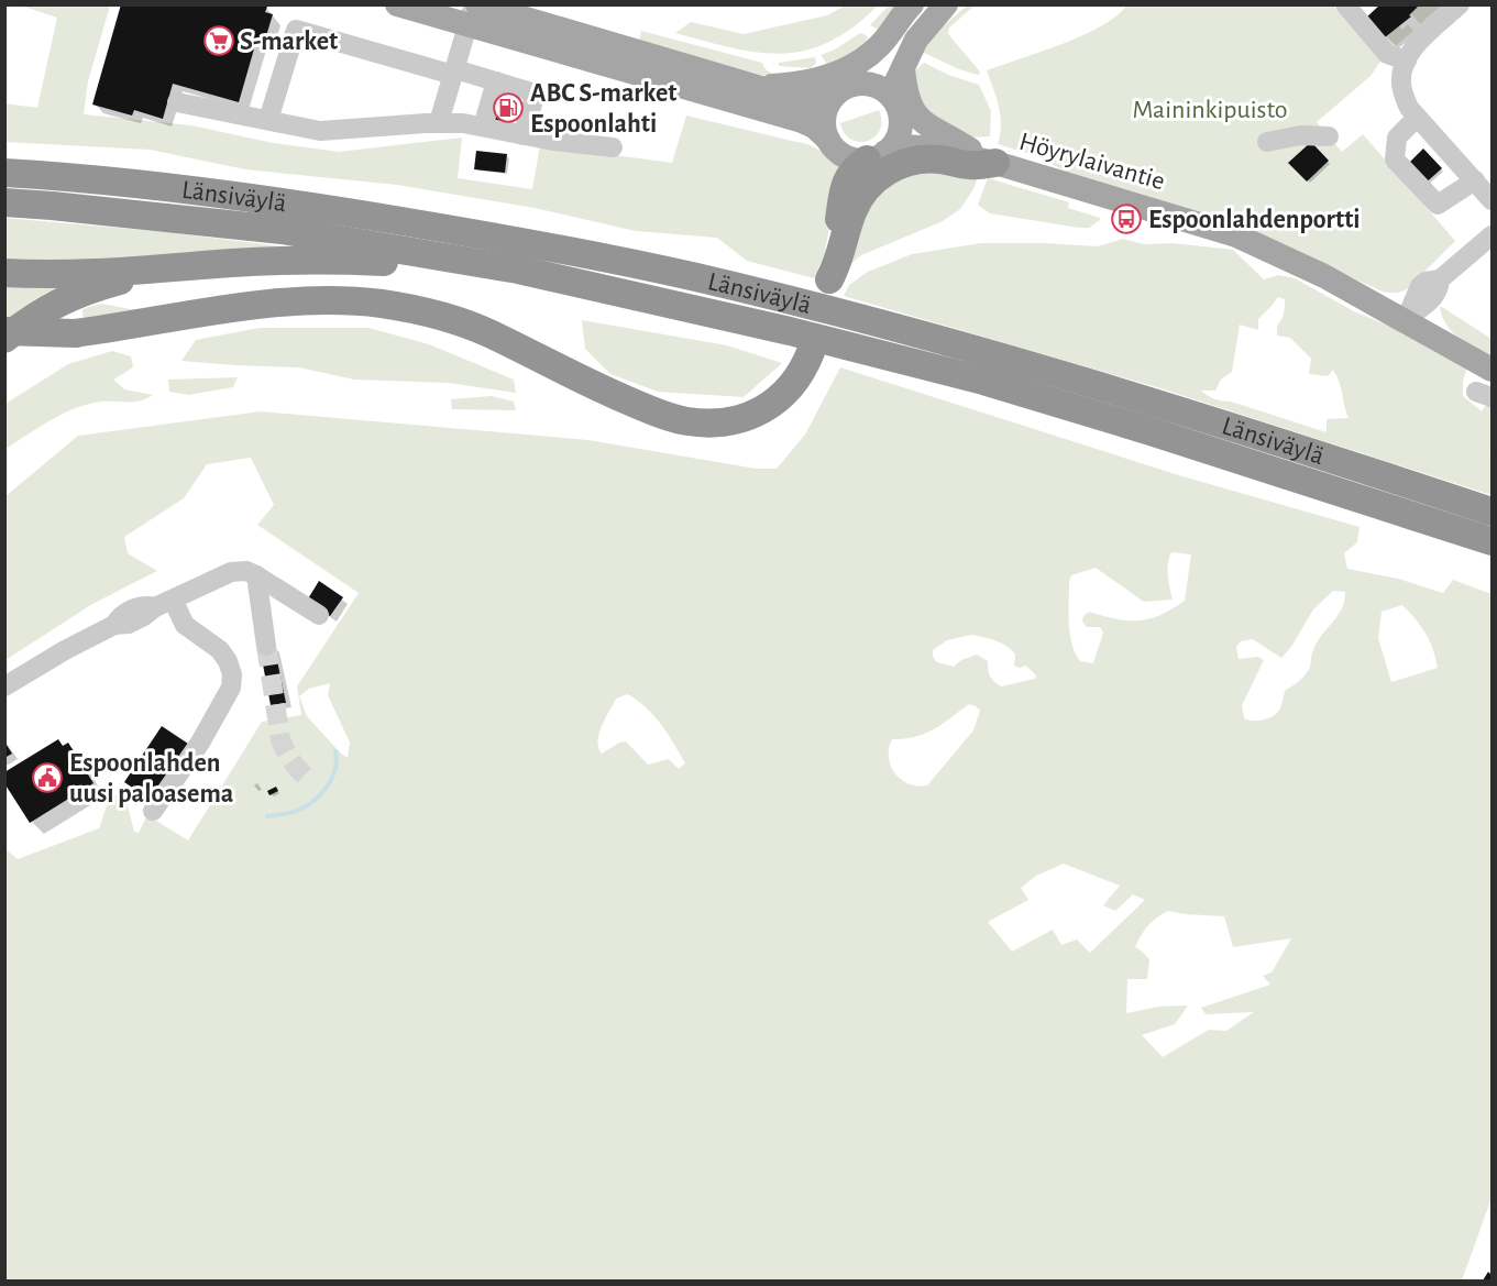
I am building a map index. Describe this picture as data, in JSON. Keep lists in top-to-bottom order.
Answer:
{
  "streets": {
    "highway": ["Länsiväylä"],
    "main road": ["Höyrylaivantie"]
  },
  "parks": ["Maininkipuisto"],
  "places": {
    "supermarket": ["S-market"],
    "fuel station": ["ABC S-market Espoonlahti"],
    "bus stop": ["Espoonlahdenportti"],
    "public building": ["Espoonlahden uusi paloasema"]
  }
}
